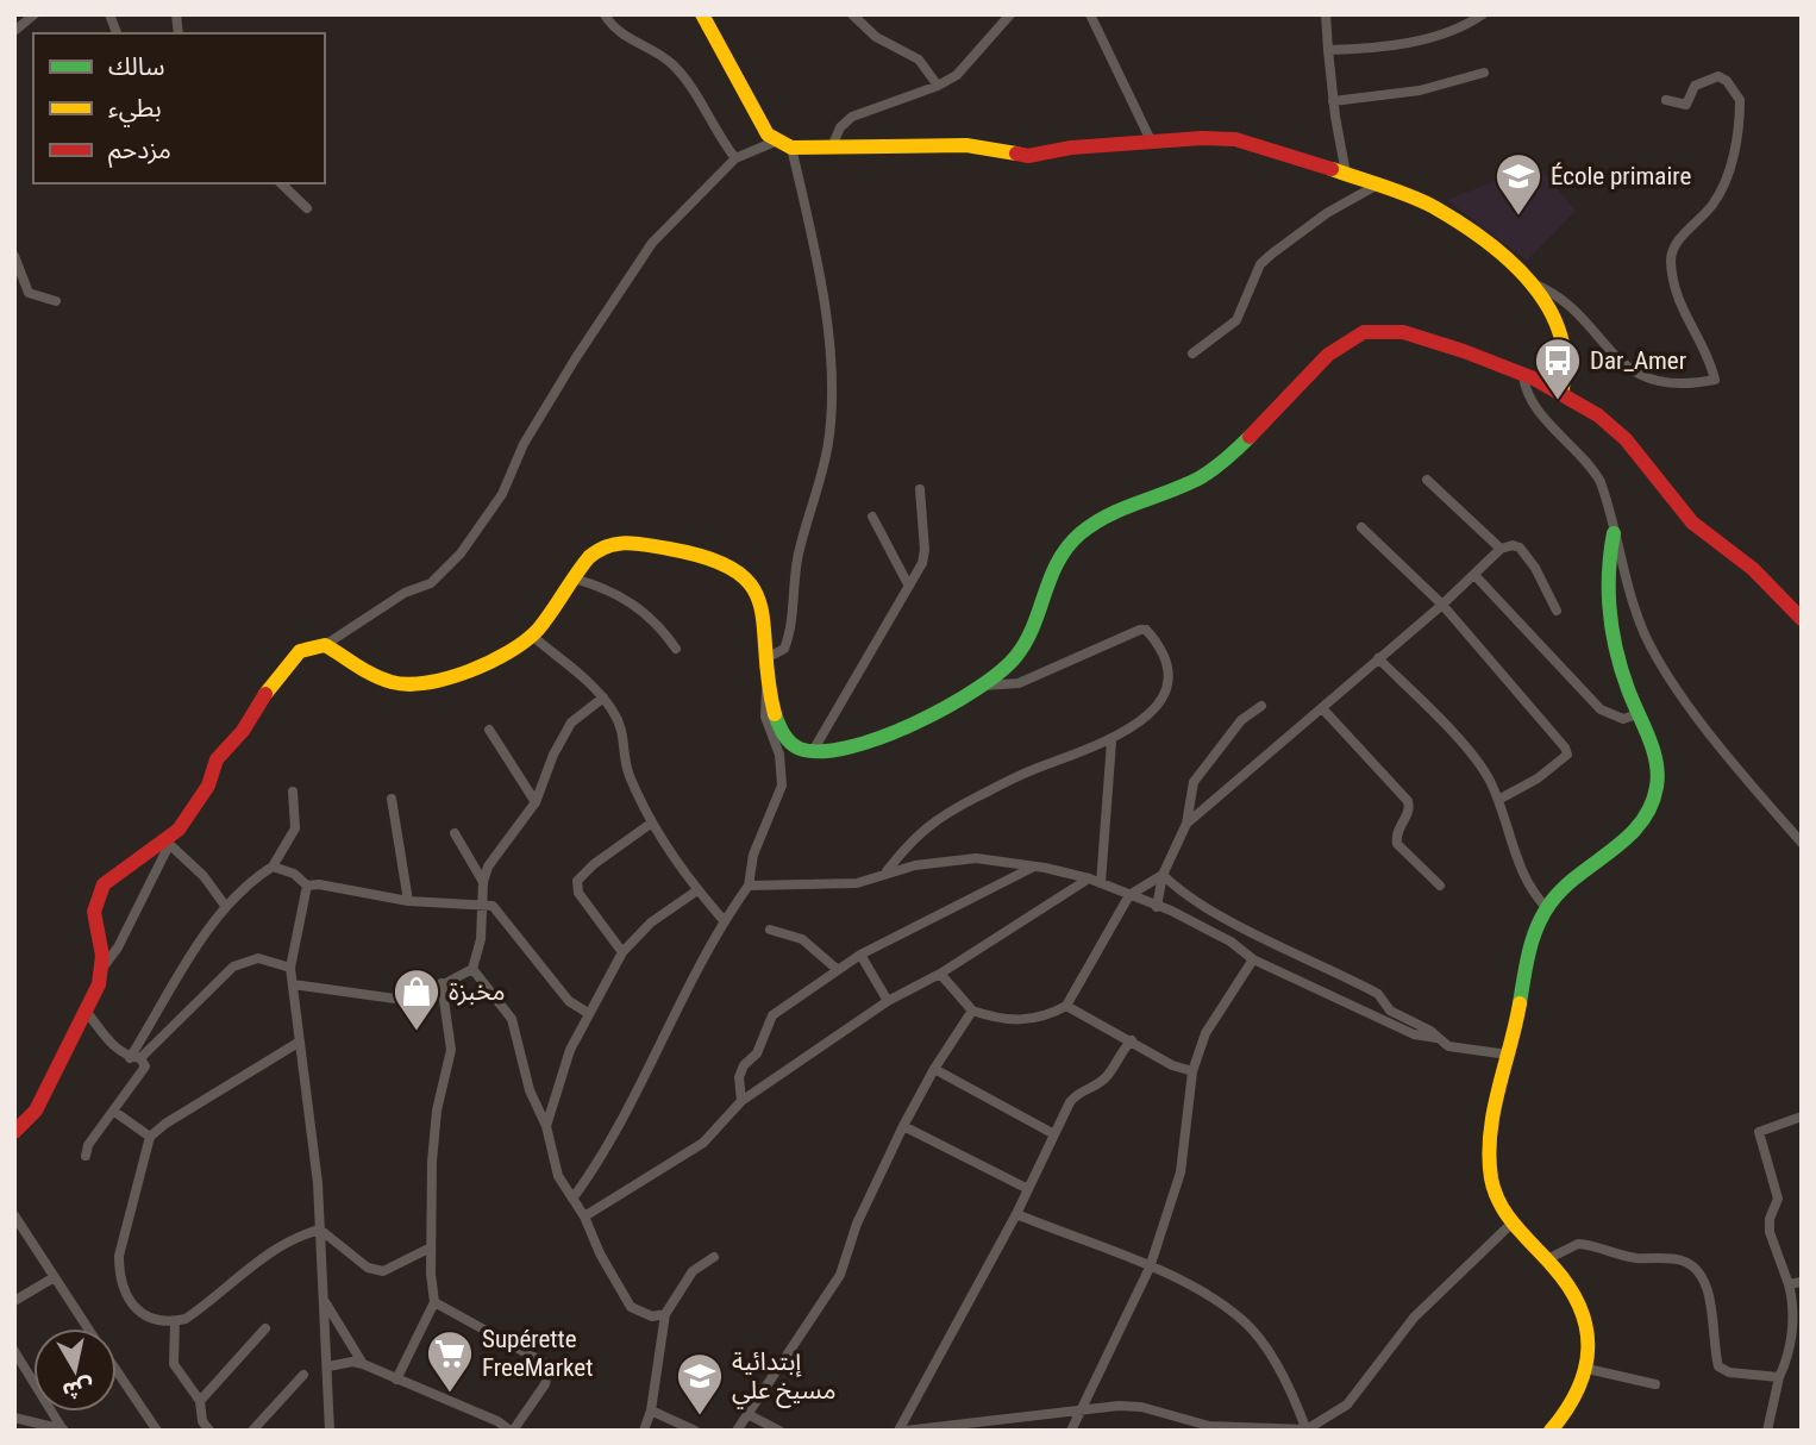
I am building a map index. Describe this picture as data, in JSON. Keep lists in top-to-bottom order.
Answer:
{
  "places": {
    "school or university": ["École primaire", "إبتدائية مسيخ علي"],
    "bus stop": ["Dar_Amer"],
    "shop": ["مخبزة"],
    "supermarket": ["Supérette FreeMarket"]
  },
  "legend": ["سالك", "بطيء", "مزدحم"],
  "north": "bottom"
}
